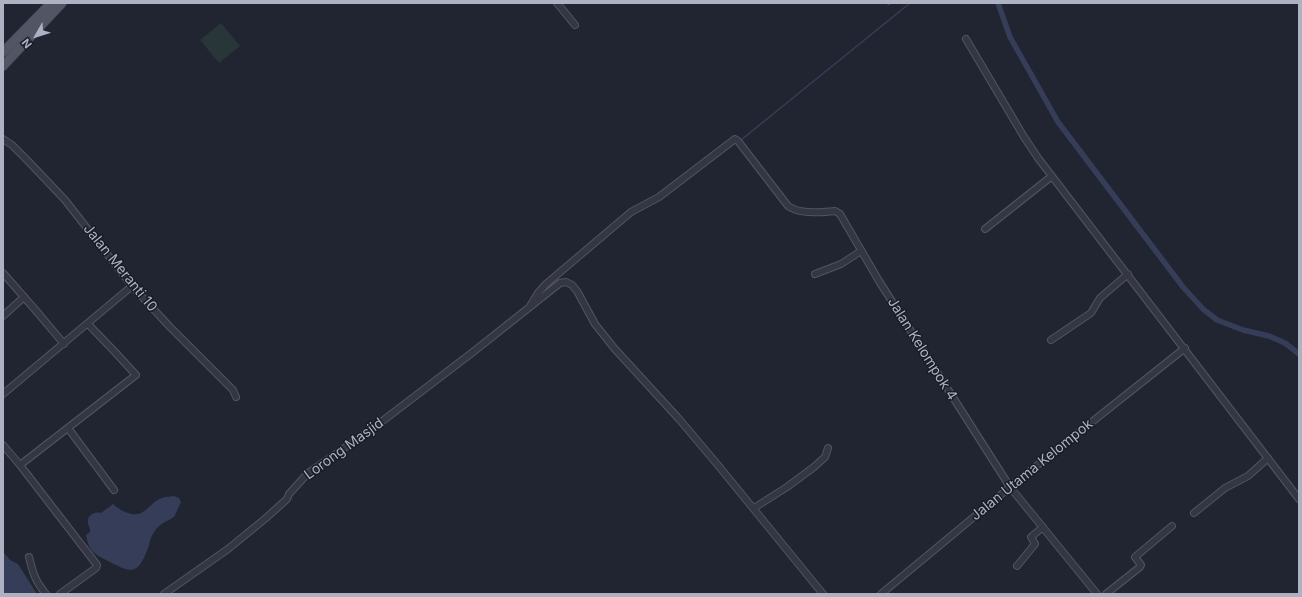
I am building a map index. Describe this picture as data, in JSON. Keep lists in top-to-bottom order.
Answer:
{
  "streets": {
    "street": [
      "Jalan Meranti 10",
      "Jalan Kelompok 4",
      "Lorong Masjid",
      "Jalan Utama Kelompok"
    ]
  },
  "crossings": [
    ["Jalan Kelompok 4", "Lorong Masjid"],
    ["Jalan Kelompok 4", "Jalan Utama Kelompok"]
  ],
  "north": "bottom left"
}
